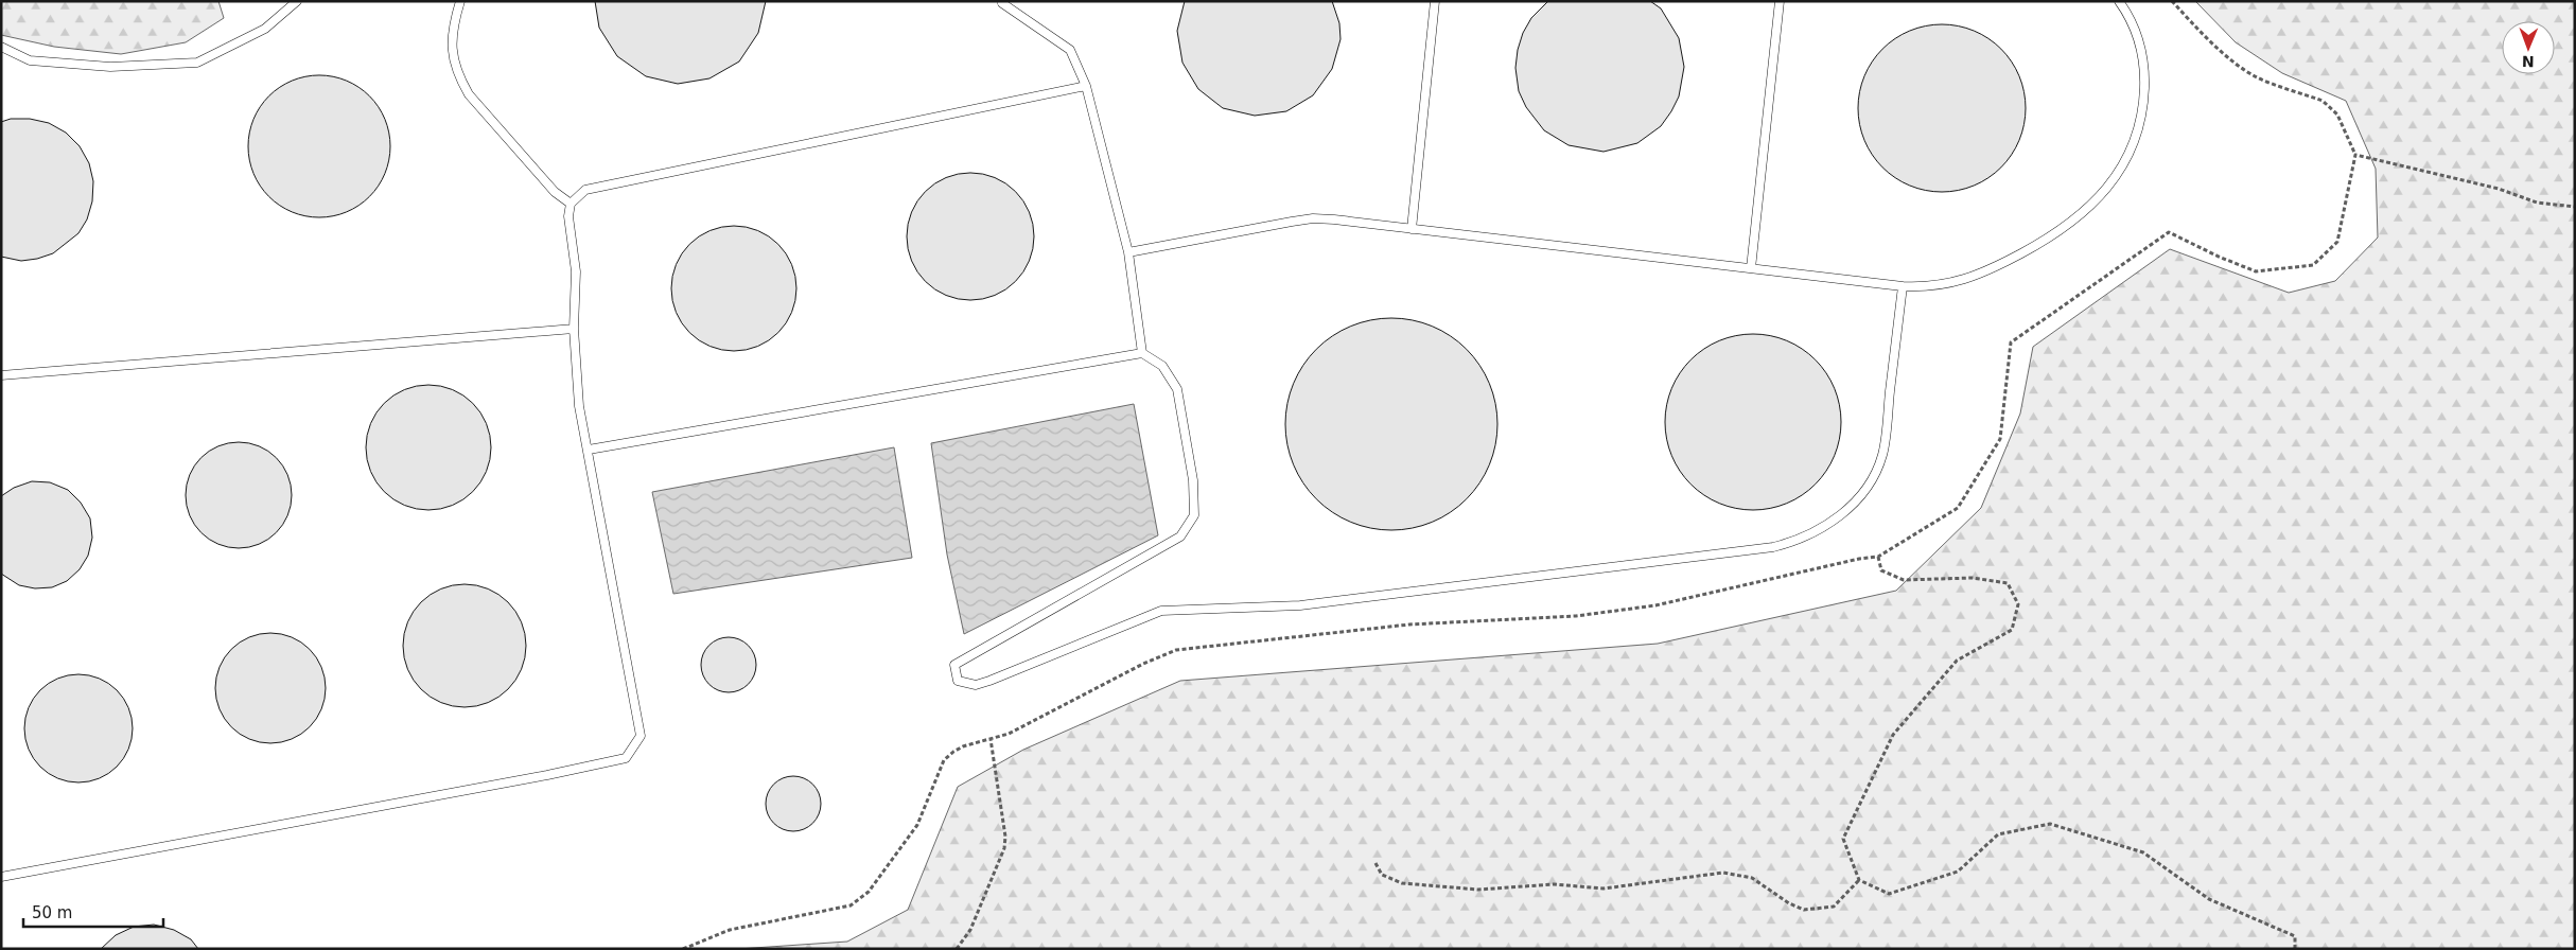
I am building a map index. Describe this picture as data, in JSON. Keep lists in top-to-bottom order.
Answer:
{
  "scale_bar": "50 m",
  "north": "bottom"
}
